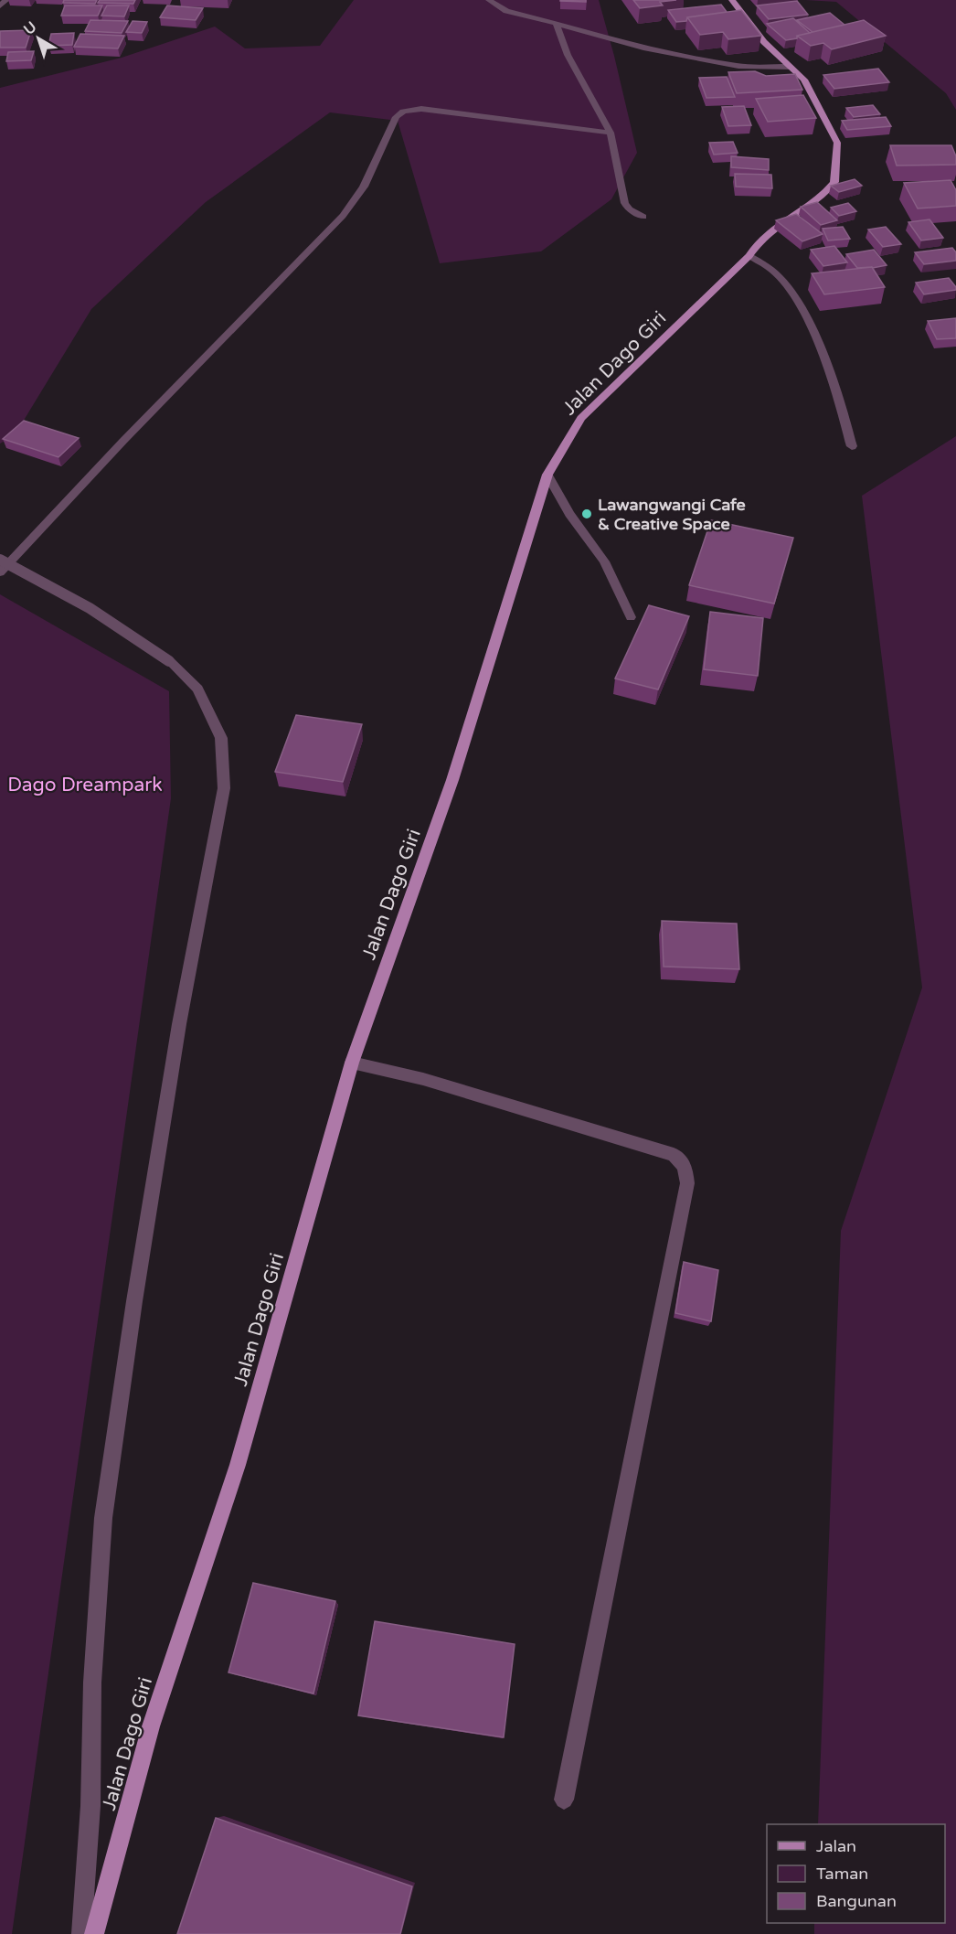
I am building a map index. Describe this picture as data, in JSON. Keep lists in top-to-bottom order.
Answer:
{
  "streets": {
    "main road": ["Jalan Dago Giri"]
  },
  "parks": ["Dago Dreampark"],
  "places": ["Lawangwangi Cafe & Creative Space"],
  "legend": ["Jalan", "Taman", "Bangunan"],
  "north": "top left"
}
